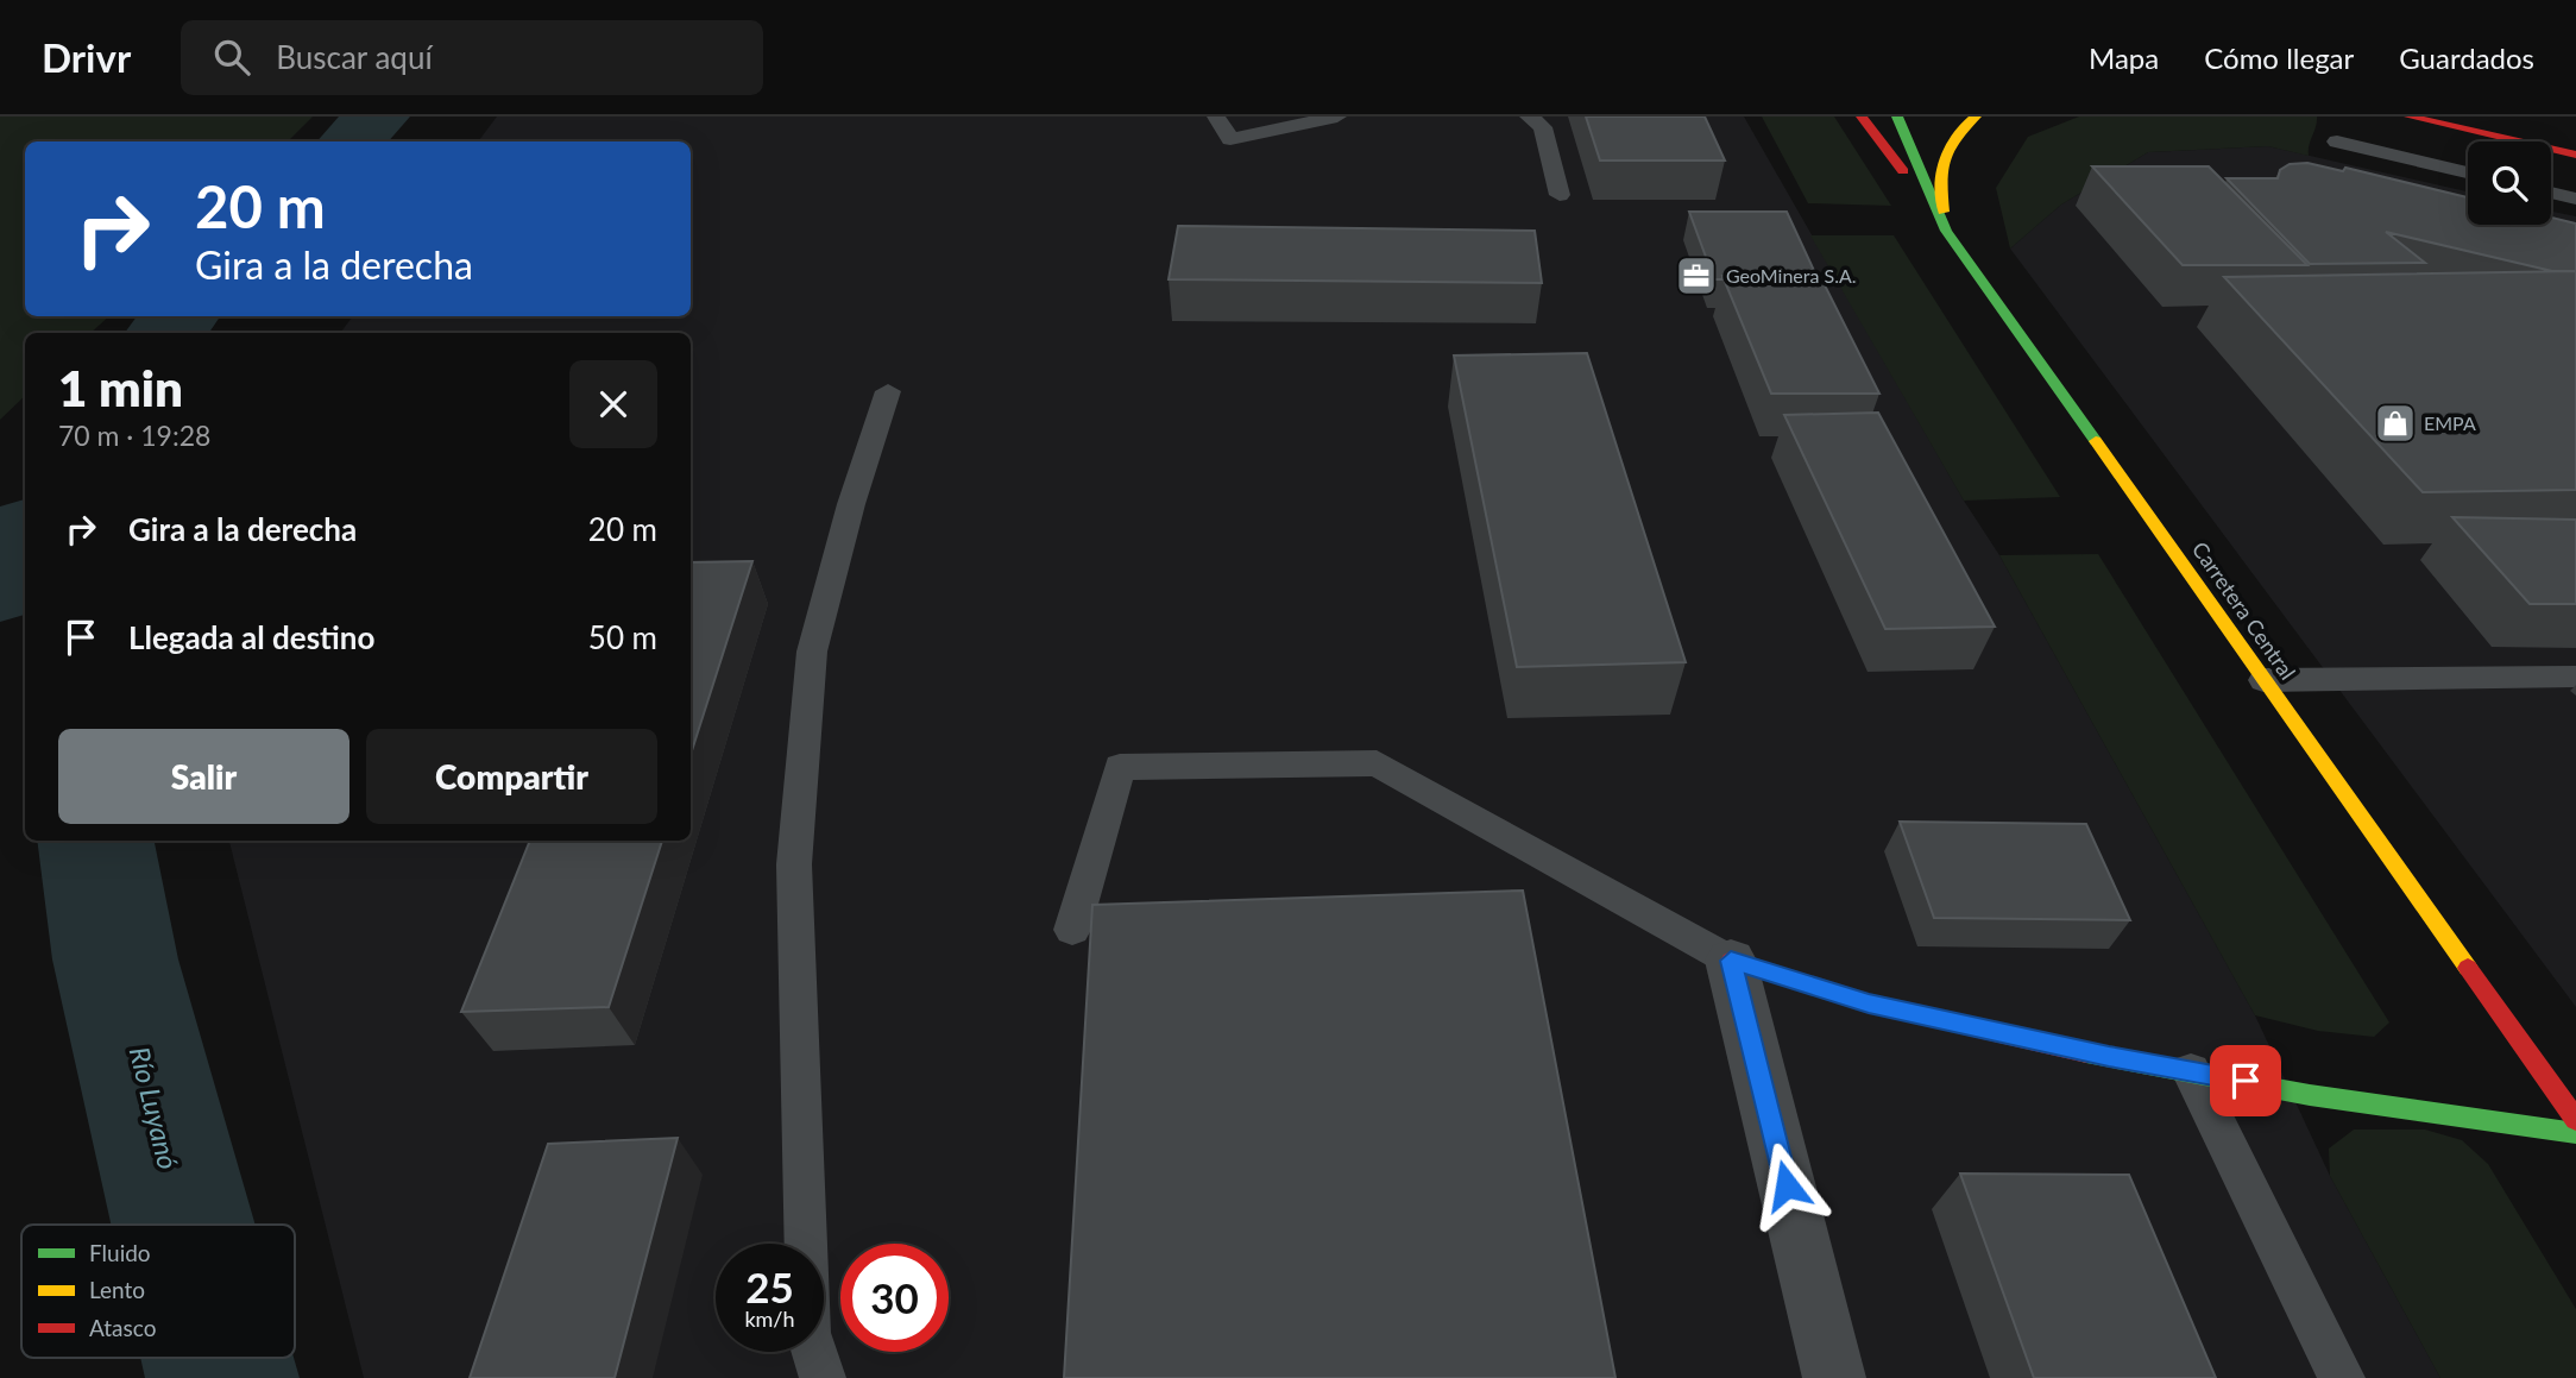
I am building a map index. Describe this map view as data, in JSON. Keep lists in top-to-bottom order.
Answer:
{
  "streets": {
    "main road": ["Carretera Central"]
  },
  "water": ["Río Luyanó"],
  "places": {
    "office": ["GeoMinera S.A."],
    "shop": ["EMPA"]
  },
  "legend": ["Fluido", "Lento", "Atasco"],
  "page": {
    "header": "Drivr",
    "search": "Buscar aquí",
    "nav": ["Mapa", "Cómo llegar", "Guardados"],
    "turn": ["20 m", "Gira a la derecha"],
    "heading": ["1 min", "70 m · 19:28"],
    "list": [
      {
        "name": "Gira a la derecha",
        "value": "20 m"
      },
      {
        "name": "Llegada al destino",
        "value": "50 m"
      }
    ],
    "buttons": ["Salir", "Compartir"],
    "speed": "25 km/h",
    "limit": "30"
  }
}
